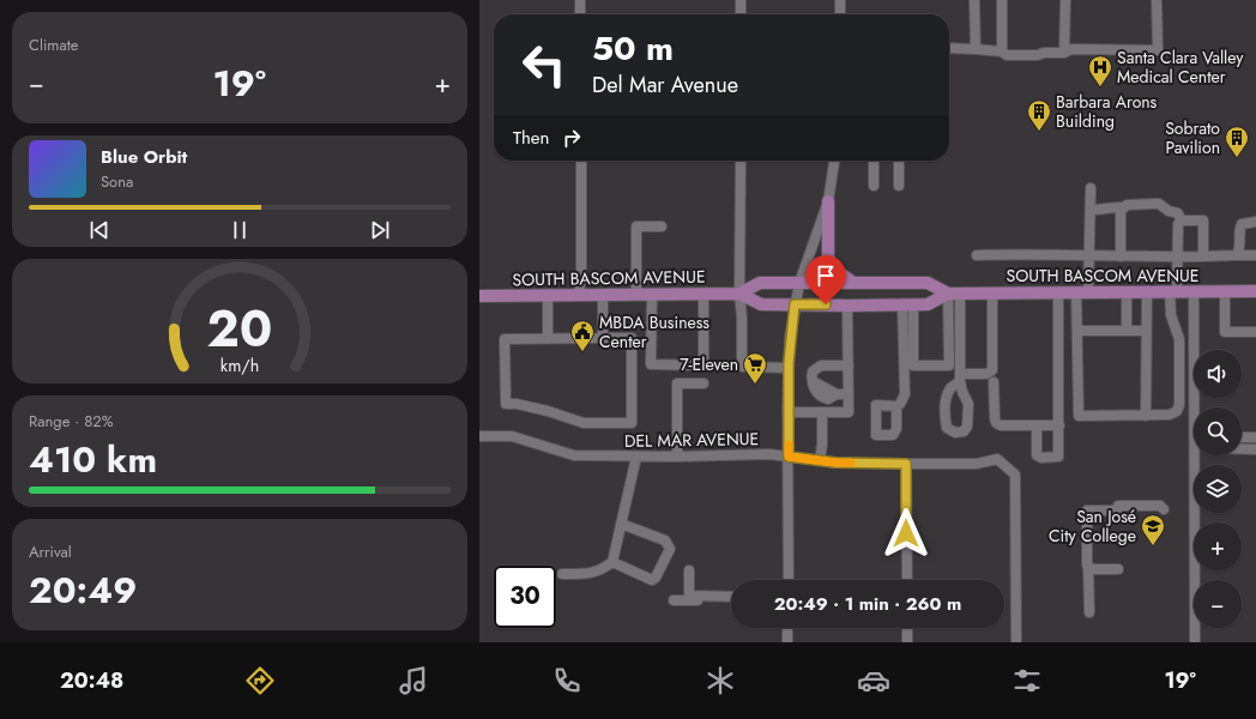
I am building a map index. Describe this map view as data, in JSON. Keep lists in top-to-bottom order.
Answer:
{
  "streets": {
    "main road": ["SOUTH BASCOM AVENUE"],
    "street": ["DEL MAR AVENUE"]
  },
  "places": {
    "hospital": ["Santa Clara Valley Medical Center"],
    "building": ["Barbara Arons Building", "Sobrato Pavilion"],
    "public building": ["MBDA Business Center"],
    "supermarket": ["7-Eleven"],
    "school or university": ["San José City College"]
  },
  "page": {
    "tile": [
      "Climate",
      ["Range · 82%", "410 km"],
      ["Arrival", "20:49"]
    ],
    "turn": ["50 m", "Del Mar Avenue"],
    "heat": ["−", "19°", "+"],
    "then": "Then",
    "song": ["Blue Orbit", "Sona"],
    "map_buttons": ["+", "−"],
    "limit": "30",
    "trip": "20:49 · 1 min · 260 m",
    "tabs": ["20:48", "19°"],
    "gauge": ["20", "km/h"]
  }
}
